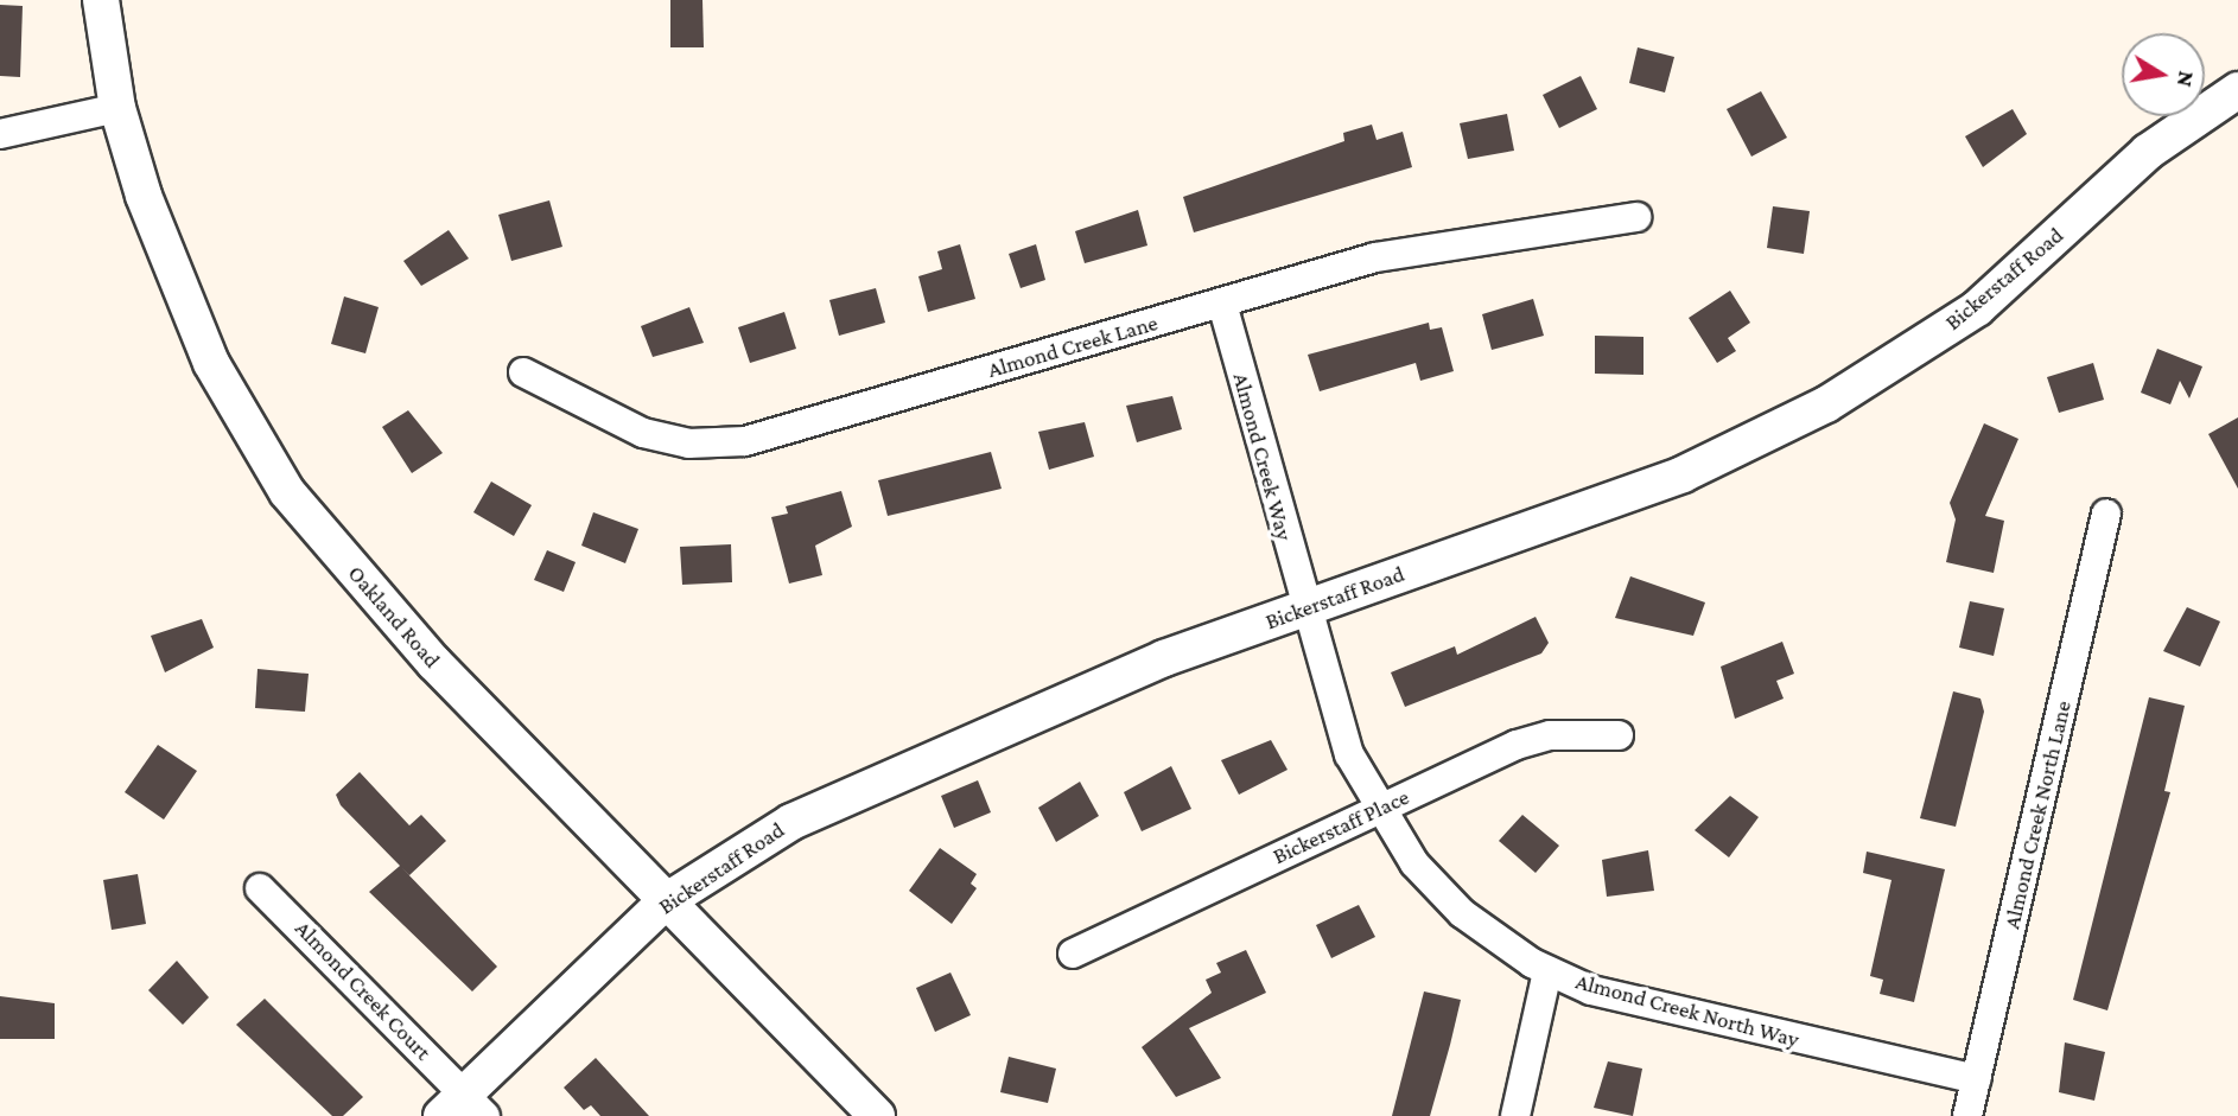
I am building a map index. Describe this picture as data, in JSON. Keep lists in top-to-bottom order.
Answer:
{
  "streets": {
    "street": [
      "Bickerstaff Road",
      "Almond Creek Lane",
      "Almond Creek Way",
      "Oakland Road",
      "Almond Creek North Lane",
      "Bickerstaff Place",
      "Almond Creek Court",
      "Almond Creek North Way"
    ]
  },
  "crossings": [
    ["Bickerstaff Road", "Almond Creek Way"],
    ["Bickerstaff Road", "Oakland Road"],
    ["Bickerstaff Road", "Almond Creek Court"],
    ["Bickerstaff Road", "Almond Creek North Way"],
    ["Almond Creek Lane", "Almond Creek Way"],
    ["Almond Creek Way", "Almond Creek North Way"],
    ["Almond Creek North Lane", "Almond Creek North Way"],
    ["Bickerstaff Place", "Almond Creek North Way"]
  ],
  "north": "right"
}
